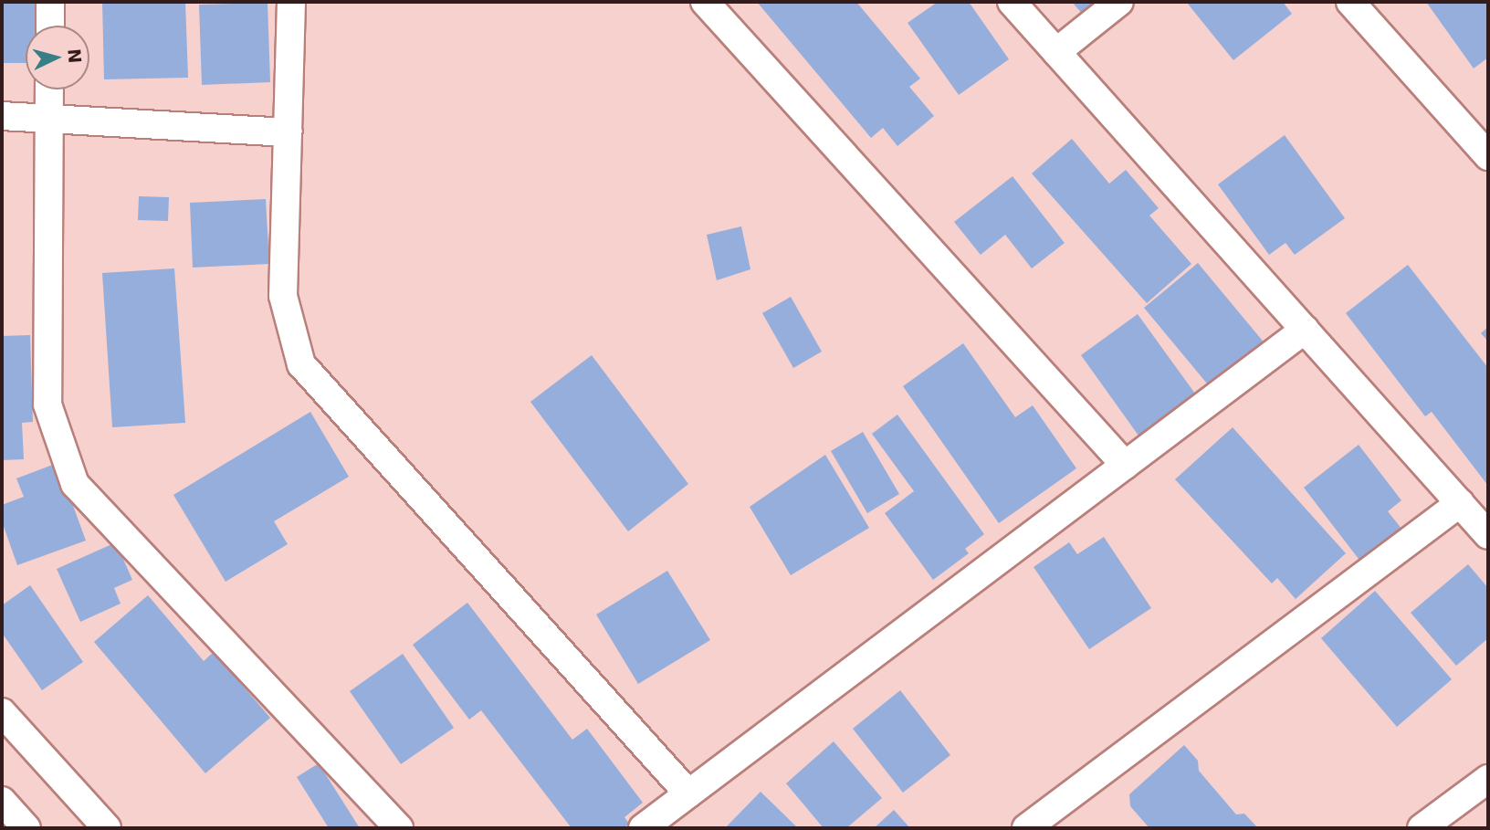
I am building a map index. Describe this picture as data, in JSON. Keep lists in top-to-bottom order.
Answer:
{
  "north": "right"
}
